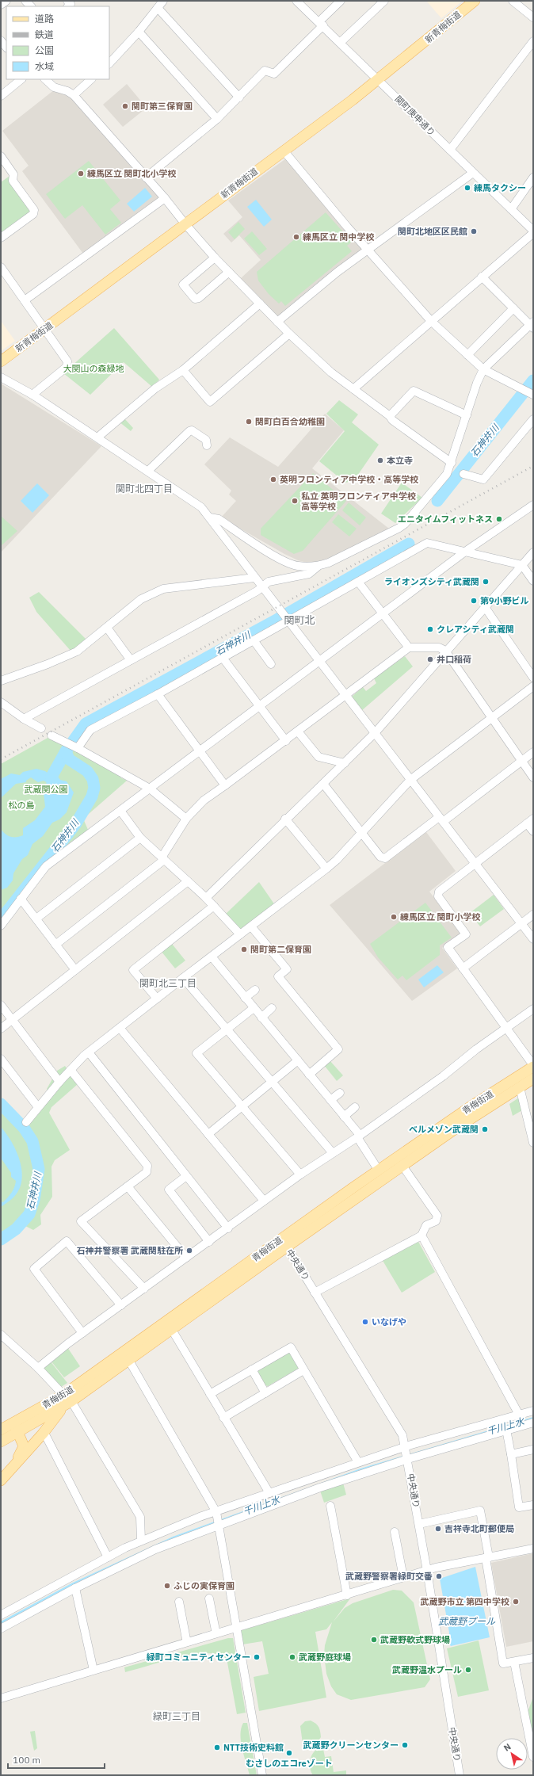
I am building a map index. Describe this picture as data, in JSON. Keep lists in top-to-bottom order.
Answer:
{
  "streets": {
    "main road": ["新青梅街道", "青梅街道"],
    "street": ["関町庚申通り", "中央通り"]
  },
  "crossings": [
    ["新青梅街道", "関町庚申通り"],
    ["青梅街道", "中央通り"]
  ],
  "districts": [
    "関町北四丁目",
    "関町北",
    "関町北三丁目",
    "緑町三丁目"
  ],
  "water": ["石神井川", "千川上水", "武蔵野プール"],
  "parks": ["大関山の森緑地", "武蔵関公園", "松の島"],
  "places": [
    "関町第三保育園",
    "練馬区立 関町北小学校",
    "練馬タクシー",
    "関町北地区区民館",
    "練馬区立 関中学校",
    "関町白百合幼稚園",
    "本立寺",
    "英明フロンティア中学校・高等学校",
    "私立 英明フロンティア中学校 高等学校",
    "エニタイムフィットネス",
    "ライオンズシティ武蔵関",
    "第9小野ビル",
    "クレアシティ武蔵関",
    "井口稲荷",
    "練馬区立 関町小学校",
    "関町第二保育園",
    "ベルメゾン武蔵関",
    "石神井警察署 武蔵関駐在所",
    "いなげや",
    "吉祥寺北町郵便局",
    "武蔵野警察署緑町交番",
    "ふじの実保育園",
    "武蔵野市立 第四中学校",
    "武蔵野軟式野球場",
    "緑町コミュニティセンター",
    "武蔵野庭球場",
    "武蔵野温水プール",
    "武蔵野クリーンセンター",
    "NTT技術史料館",
    "むさしのエコreゾート"
  ],
  "legend": [
    "道路",
    "鉄道",
    "公園",
    "水域"
  ],
  "scale_bar": "100 m",
  "north": "top left"
}
